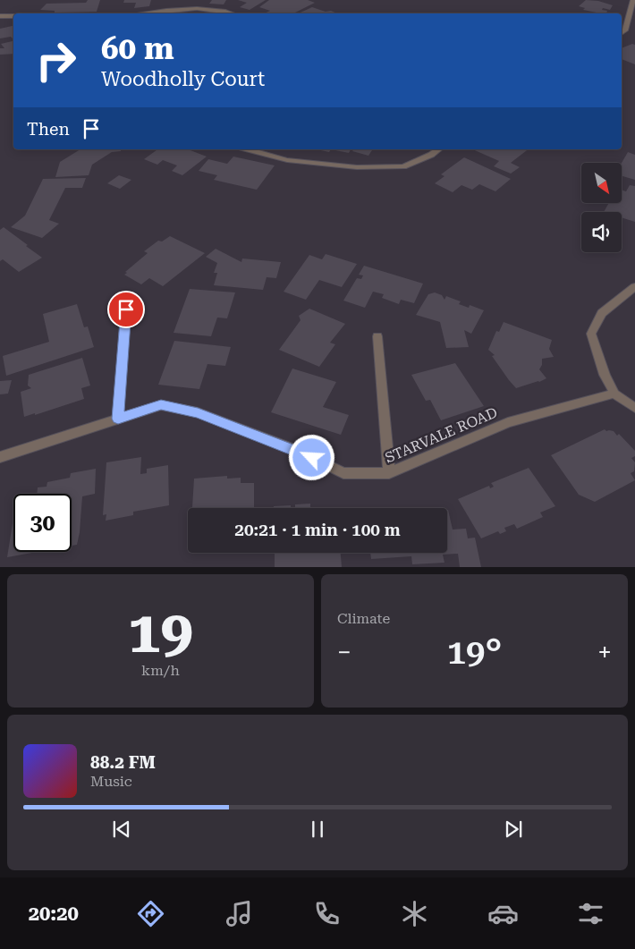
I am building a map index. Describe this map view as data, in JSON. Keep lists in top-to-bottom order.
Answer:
{
  "streets": {
    "street": ["STARVALE ROAD"]
  },
  "north": "bottom right",
  "page": {
    "turn": ["60 m", "Woodholly Court"],
    "then": "Then",
    "limit": "30",
    "trip": "20:21 · 1 min · 100 m",
    "tile": [
      ["19", "km/h"],
      "Climate"
    ],
    "heat": ["−", "19°", "+"],
    "song": ["88.2 FM", "Music"],
    "tabs": "20:20"
  }
}
